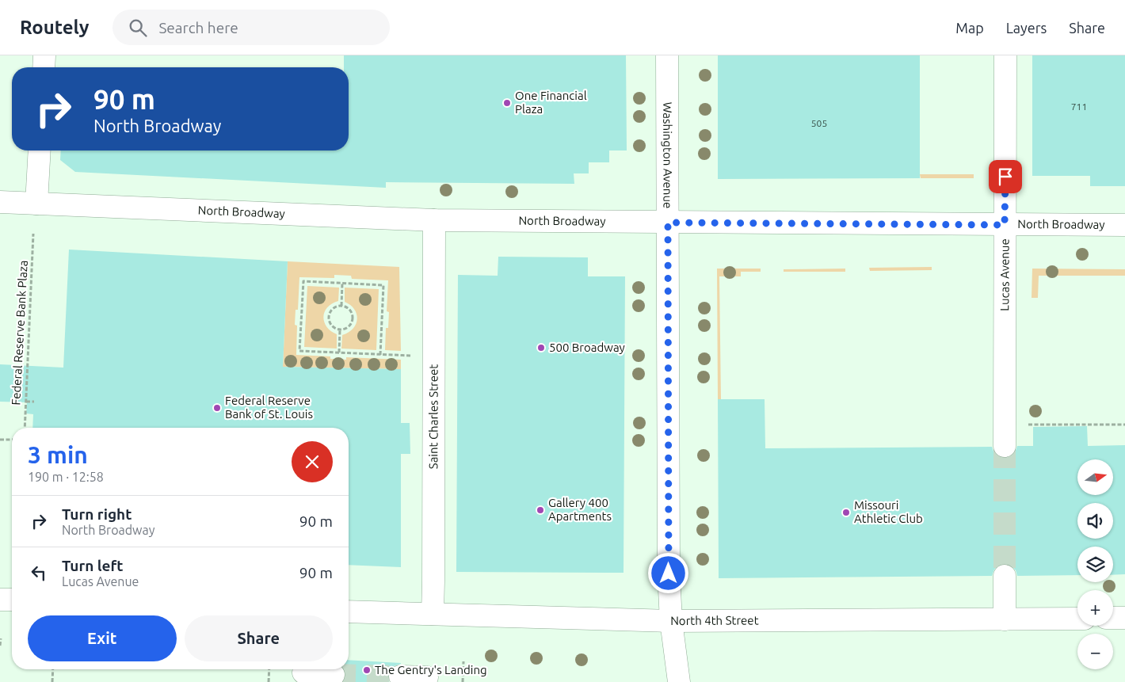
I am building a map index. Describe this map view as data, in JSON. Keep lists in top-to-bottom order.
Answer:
{
  "streets": {
    "main road": [
      "Washington Avenue",
      "North Broadway",
      "Lucas Avenue",
      "Saint Charles Street",
      "North 4th Street"
    ],
    "path": ["Federal Reserve Bank Plaza"]
  },
  "crossings": [
    ["Washington Avenue", "North Broadway"],
    ["Washington Avenue", "North 4th Street"],
    ["North Broadway", "Lucas Avenue"],
    ["North Broadway", "Saint Charles Street"],
    ["Saint Charles Street", "North 4th Street"]
  ],
  "places": [
    "One Financial Plaza",
    "500 Broadway",
    "Federal Reserve Bank of St. Louis",
    "Gallery 400 Apartments",
    "Missouri Athletic Club",
    "The Gentry's Landing"
  ],
  "house_numbers": ["711", "505"],
  "north": "right",
  "page": {
    "header": "Routely",
    "search": "Search here",
    "nav": ["Map", "Layers", "Share"],
    "turn": ["90 m", "North Broadway"],
    "heading": ["3 min", "190 m · 12:58"],
    "map_buttons": ["+", "−"],
    "list": [
      {
        "name": "Turn right",
        "note": "North Broadway",
        "value": "90 m"
      },
      {
        "name": "Turn left",
        "note": "Lucas Avenue",
        "value": "90 m"
      }
    ],
    "buttons": ["Exit", "Share"]
  }
}
